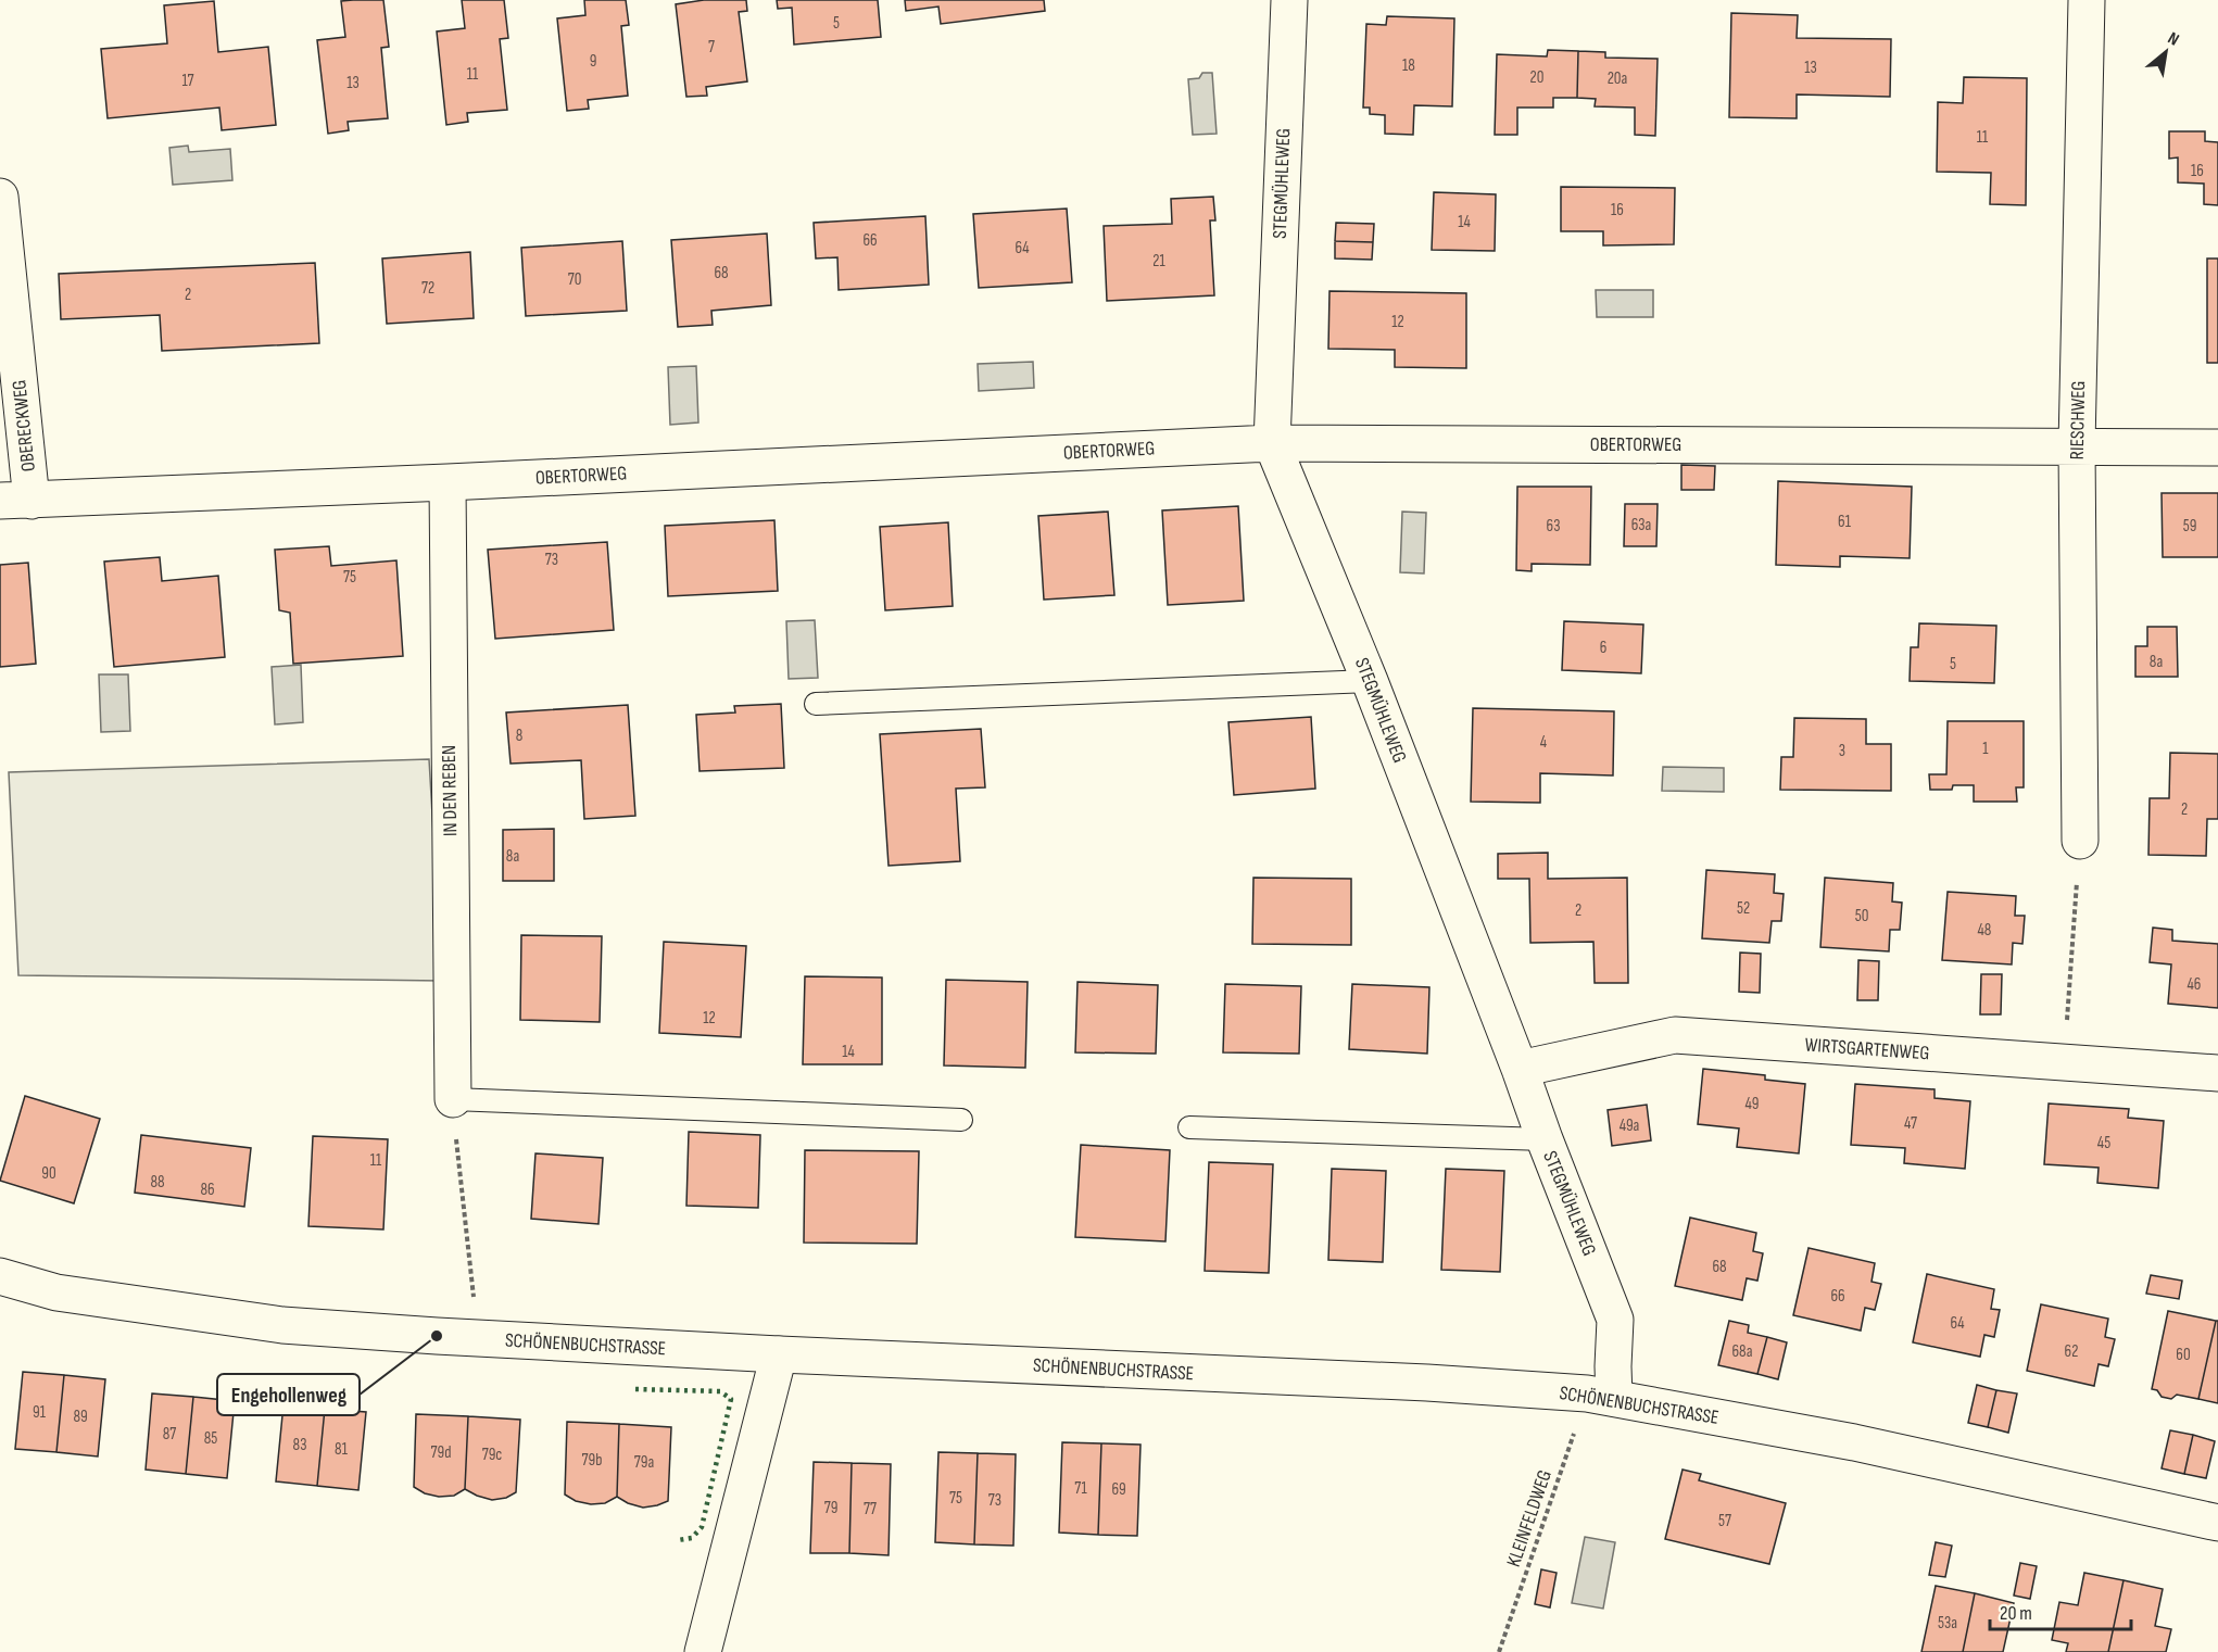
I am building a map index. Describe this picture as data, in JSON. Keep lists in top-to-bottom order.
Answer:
{
  "streets": {
    "street": [
      "STEGMÜHLEWEG",
      "RIESCHWEG",
      "OBERECKWEG",
      "OBERTORWEG",
      "IN DEN REBEN",
      "WIRTSGARTENWEG",
      "SCHÖNENBUCHSTRASSE"
    ],
    "path": ["KLEINFELDWEG"]
  },
  "crossings": [
    ["STEGMÜHLEWEG", "OBERTORWEG"],
    ["STEGMÜHLEWEG", "WIRTSGARTENWEG"],
    ["STEGMÜHLEWEG", "SCHÖNENBUCHSTRASSE"],
    ["STEGMÜHLEWEG", "KLEINFELDWEG"],
    ["RIESCHWEG", "OBERTORWEG"],
    ["OBERECKWEG", "OBERTORWEG"],
    ["OBERTORWEG", "IN DEN REBEN"],
    ["SCHÖNENBUCHSTRASSE", "KLEINFELDWEG"]
  ],
  "places": ["Engehollenweg"],
  "house_numbers": [
    "5",
    "7",
    "9",
    "18",
    "13",
    "11",
    "20",
    "20a",
    "17",
    "13",
    "11",
    "16",
    "16",
    "14",
    "66",
    "64",
    "21",
    "68",
    "70",
    "72",
    "2",
    "12",
    "61",
    "63a",
    "63",
    "59",
    "73",
    "75",
    "6",
    "8a",
    "5",
    "8",
    "4",
    "1",
    "3",
    "2",
    "8a",
    "52",
    "2",
    "50",
    "48",
    "46",
    "12",
    "14",
    "49",
    "47",
    "49a",
    "45",
    "11",
    "90",
    "88",
    "86",
    "68",
    "66",
    "64",
    "68a",
    "62",
    "60",
    "91",
    "89",
    "87",
    "85",
    "83",
    "81",
    "79d",
    "79c",
    "79b",
    "79a",
    "71",
    "69",
    "75",
    "73",
    "79",
    "77",
    "57",
    "53a"
  ],
  "scale_bar": "20 m",
  "north": "top right"
}
